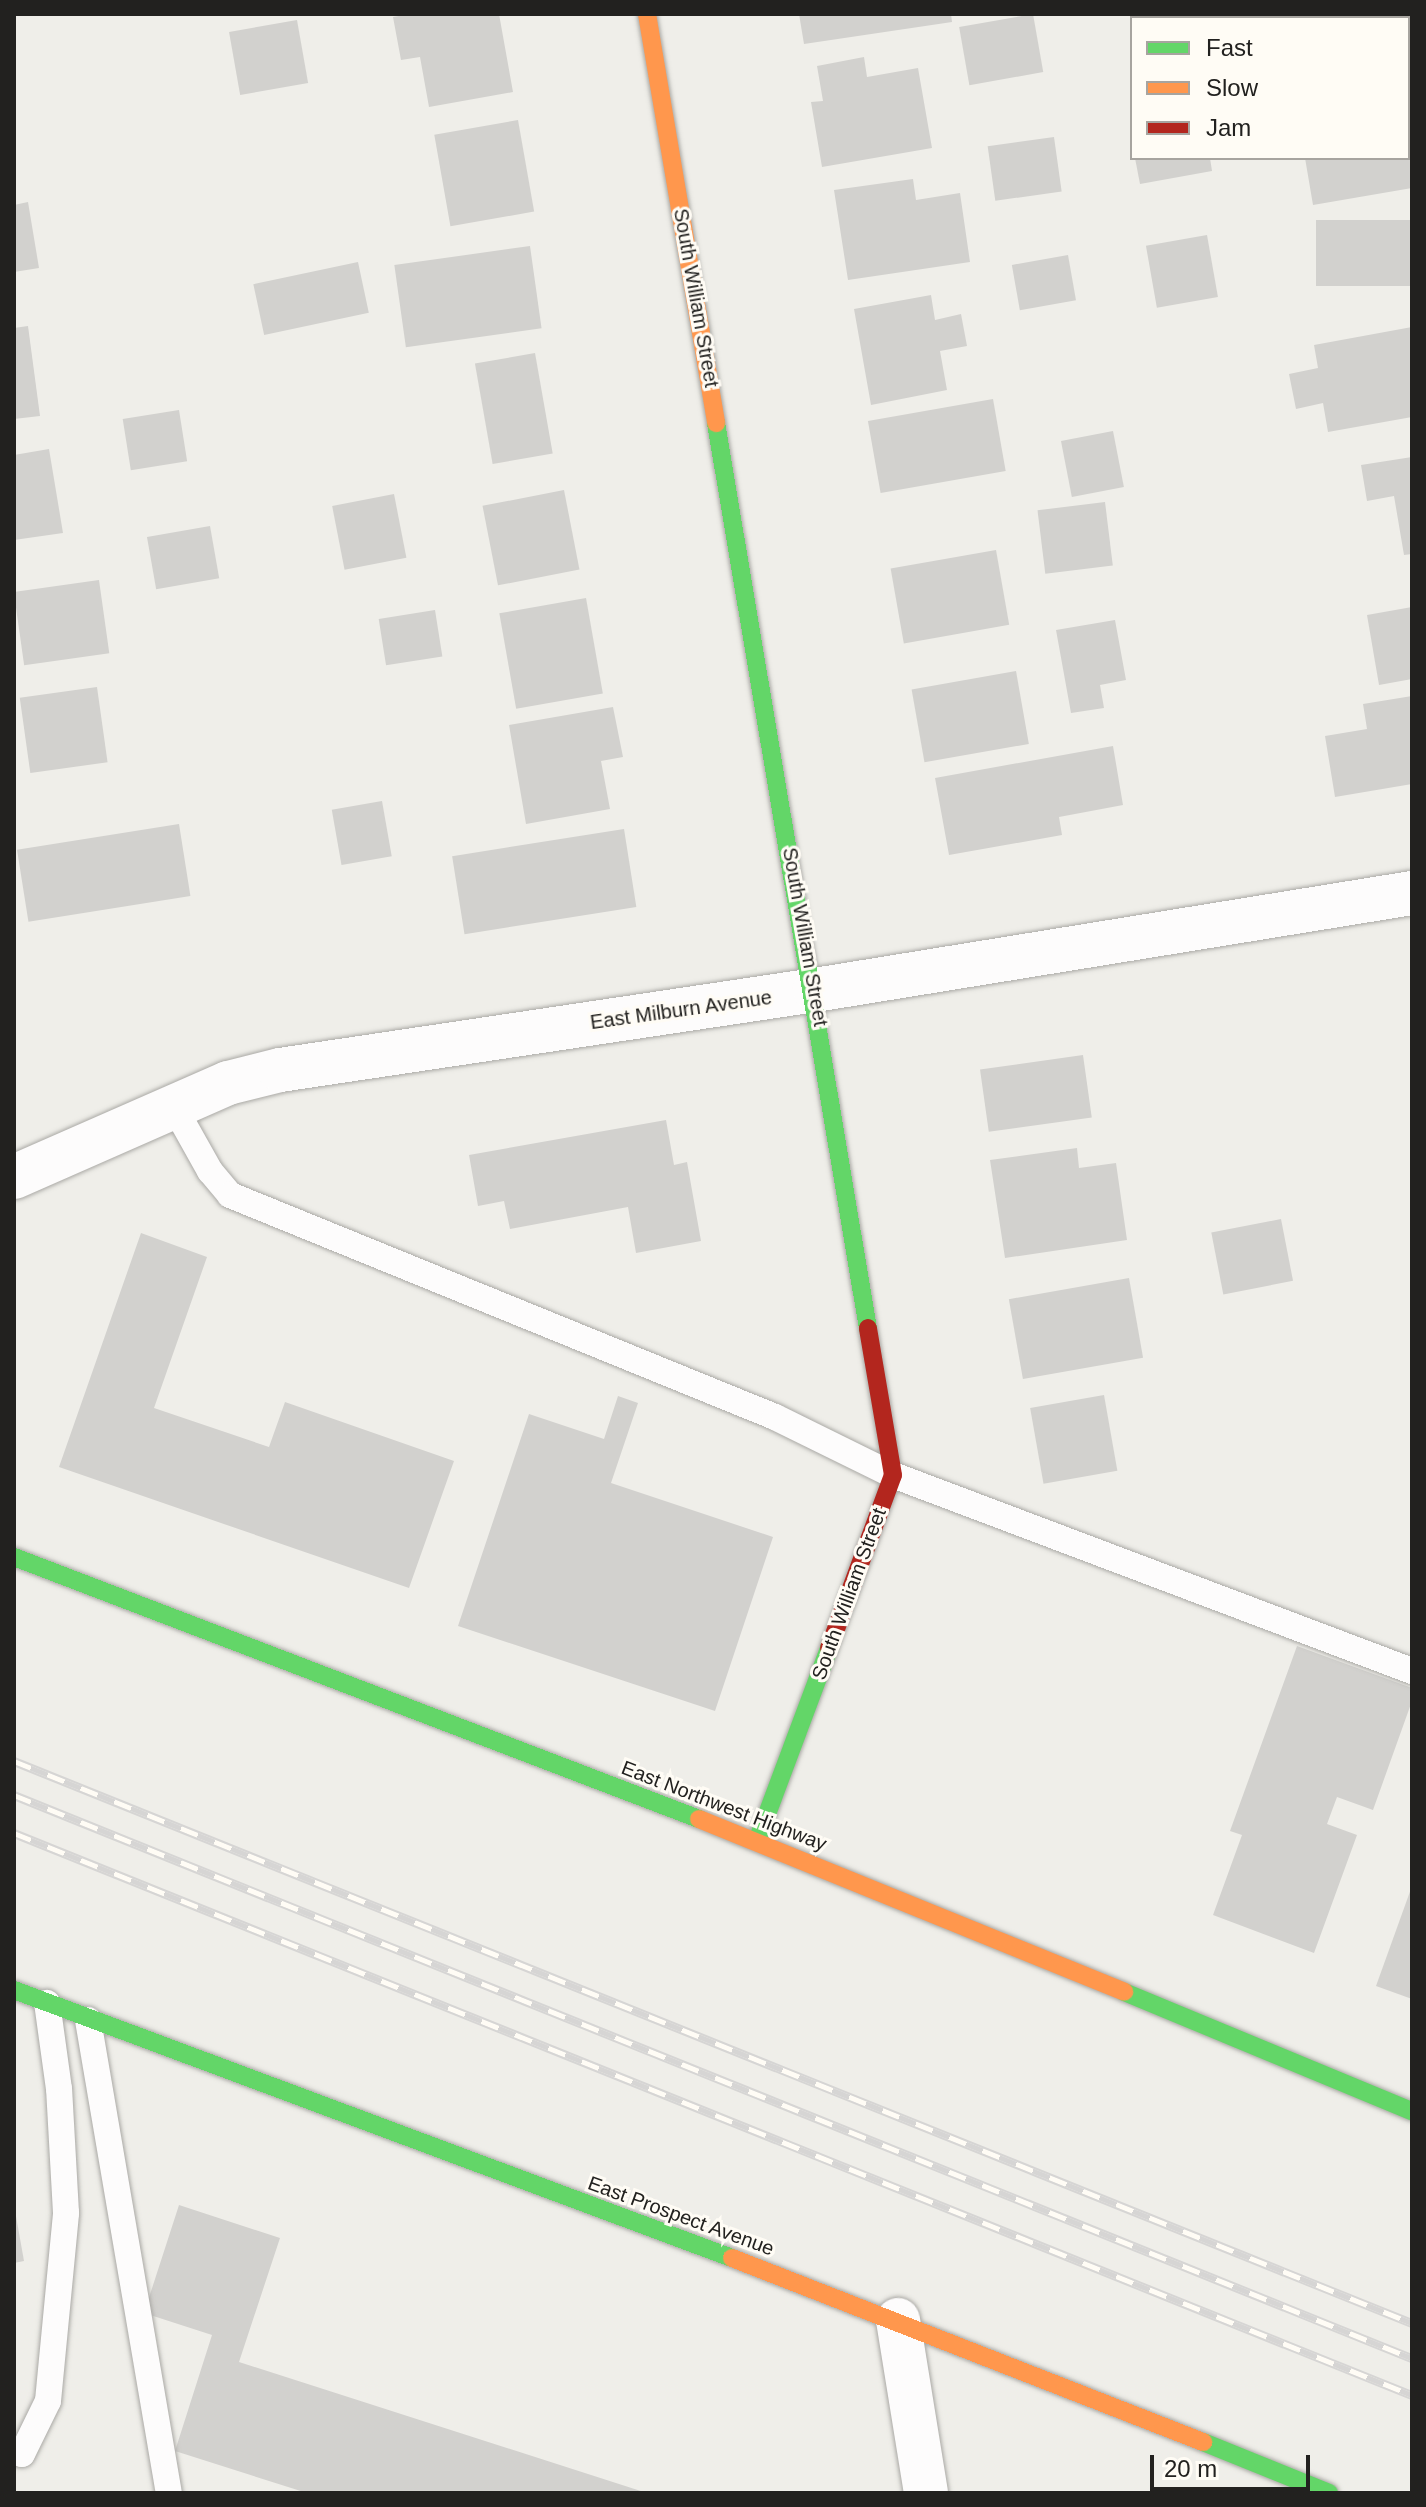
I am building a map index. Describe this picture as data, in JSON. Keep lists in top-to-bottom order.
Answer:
{
  "streets": {
    "street": [
      "South William Street",
      "East Milburn Avenue",
      "East Northwest Highway",
      "East Prospect Avenue"
    ]
  },
  "crossings": [
    ["South William Street", "East Milburn Avenue"],
    ["South William Street", "East Northwest Highway"]
  ],
  "legend": ["Fast", "Slow", "Jam"],
  "scale_bar": "20 m"
}
